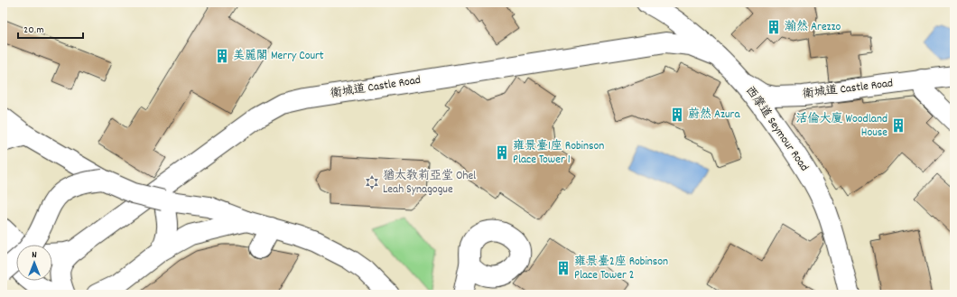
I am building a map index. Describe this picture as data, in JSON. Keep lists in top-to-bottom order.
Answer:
{
  "streets": {
    "street": ["衛城道 Castle Road", "西摩道 Seymour Road"]
  },
  "crossings": [
    ["衛城道 Castle Road", "西摩道 Seymour Road"]
  ],
  "places": {
    "building": [
      "瀚然 Arezzo",
      "美麗閣 Merry Court",
      "蔚然 Azura",
      "活倫大廈 Woodland House",
      "雍景臺1座 Robinson Place Tower 1",
      "雍景臺2座 Robinson Place Tower 2"
    ],
    "synagogue": ["猶太教莉亞堂 Ohel Leah Synagogue"]
  },
  "scale_bar": "20 m",
  "north": "top"
}
